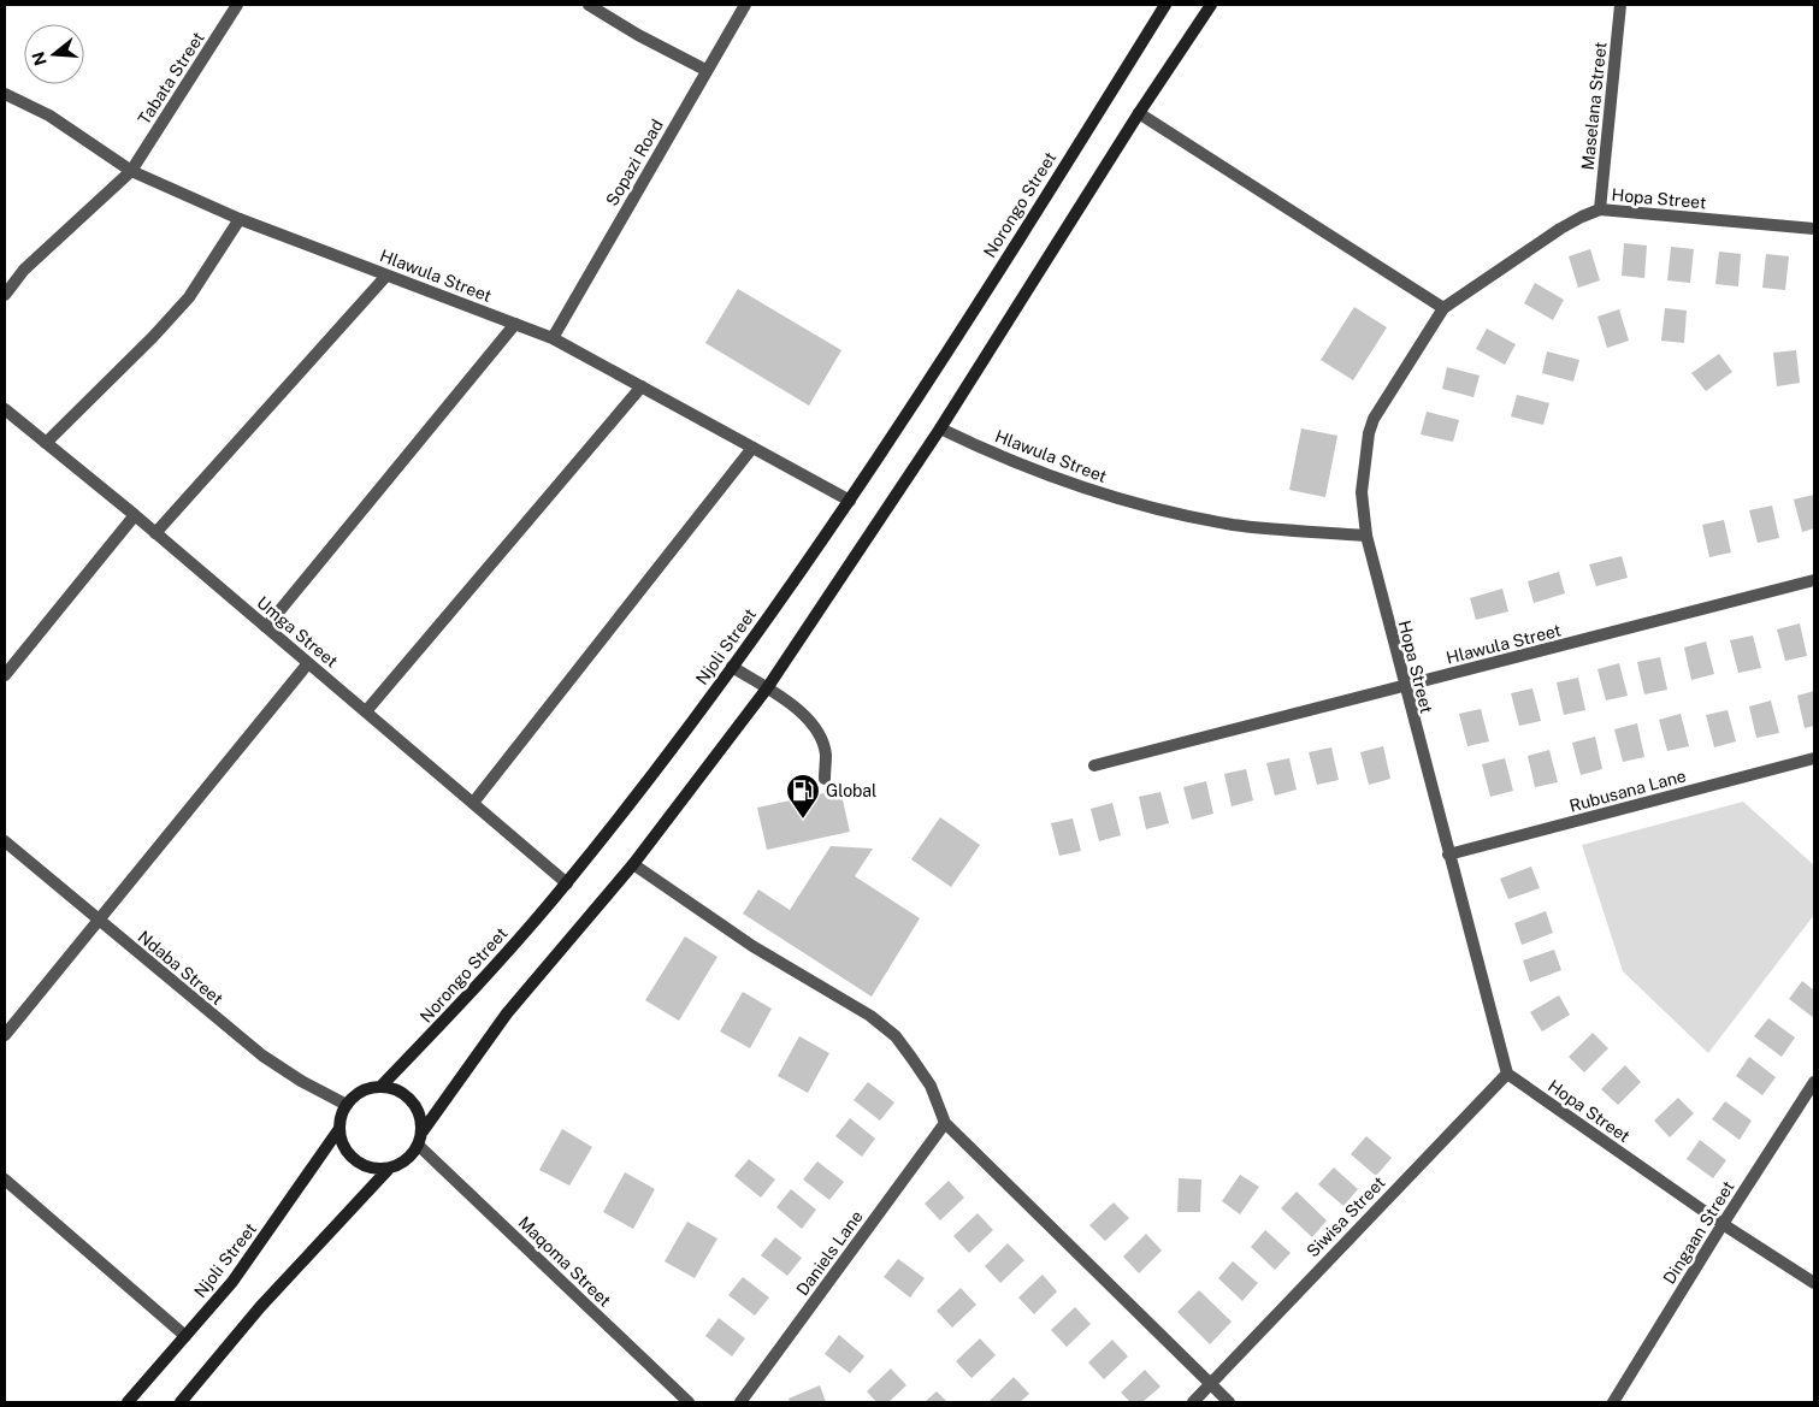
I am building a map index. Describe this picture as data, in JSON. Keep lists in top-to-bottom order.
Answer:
{
  "streets": {
    "street": [
      "Tabata Street",
      "Maselana Street",
      "Sopazi Road",
      "Hopa Street",
      "Norongo Street",
      "Hlawula Street",
      "Umga Street",
      "Njoli Street",
      "Rubusana Lane",
      "Ndaba Street",
      "Siwisa Street",
      "Dingaan Street",
      "Daniels Lane",
      "Maqoma Street"
    ]
  },
  "crossings": [
    ["Tabata Street", "Hlawula Street"],
    ["Maselana Street", "Hopa Street"],
    ["Sopazi Road", "Hlawula Street"],
    ["Hopa Street", "Hlawula Street"],
    ["Hopa Street", "Rubusana Lane"],
    ["Hopa Street", "Siwisa Street"],
    ["Hopa Street", "Dingaan Street"],
    ["Norongo Street", "Umga Street"],
    ["Norongo Street", "Njoli Street"],
    ["Norongo Street", "Ndaba Street"],
    ["Norongo Street", "Maqoma Street"],
    ["Hlawula Street", "Njoli Street"],
    ["Umga Street", "Njoli Street"],
    ["Njoli Street", "Ndaba Street"],
    ["Njoli Street", "Maqoma Street"],
    ["Ndaba Street", "Maqoma Street"]
  ],
  "places": {
    "fuel station": ["Global"]
  },
  "north": "left"
}
